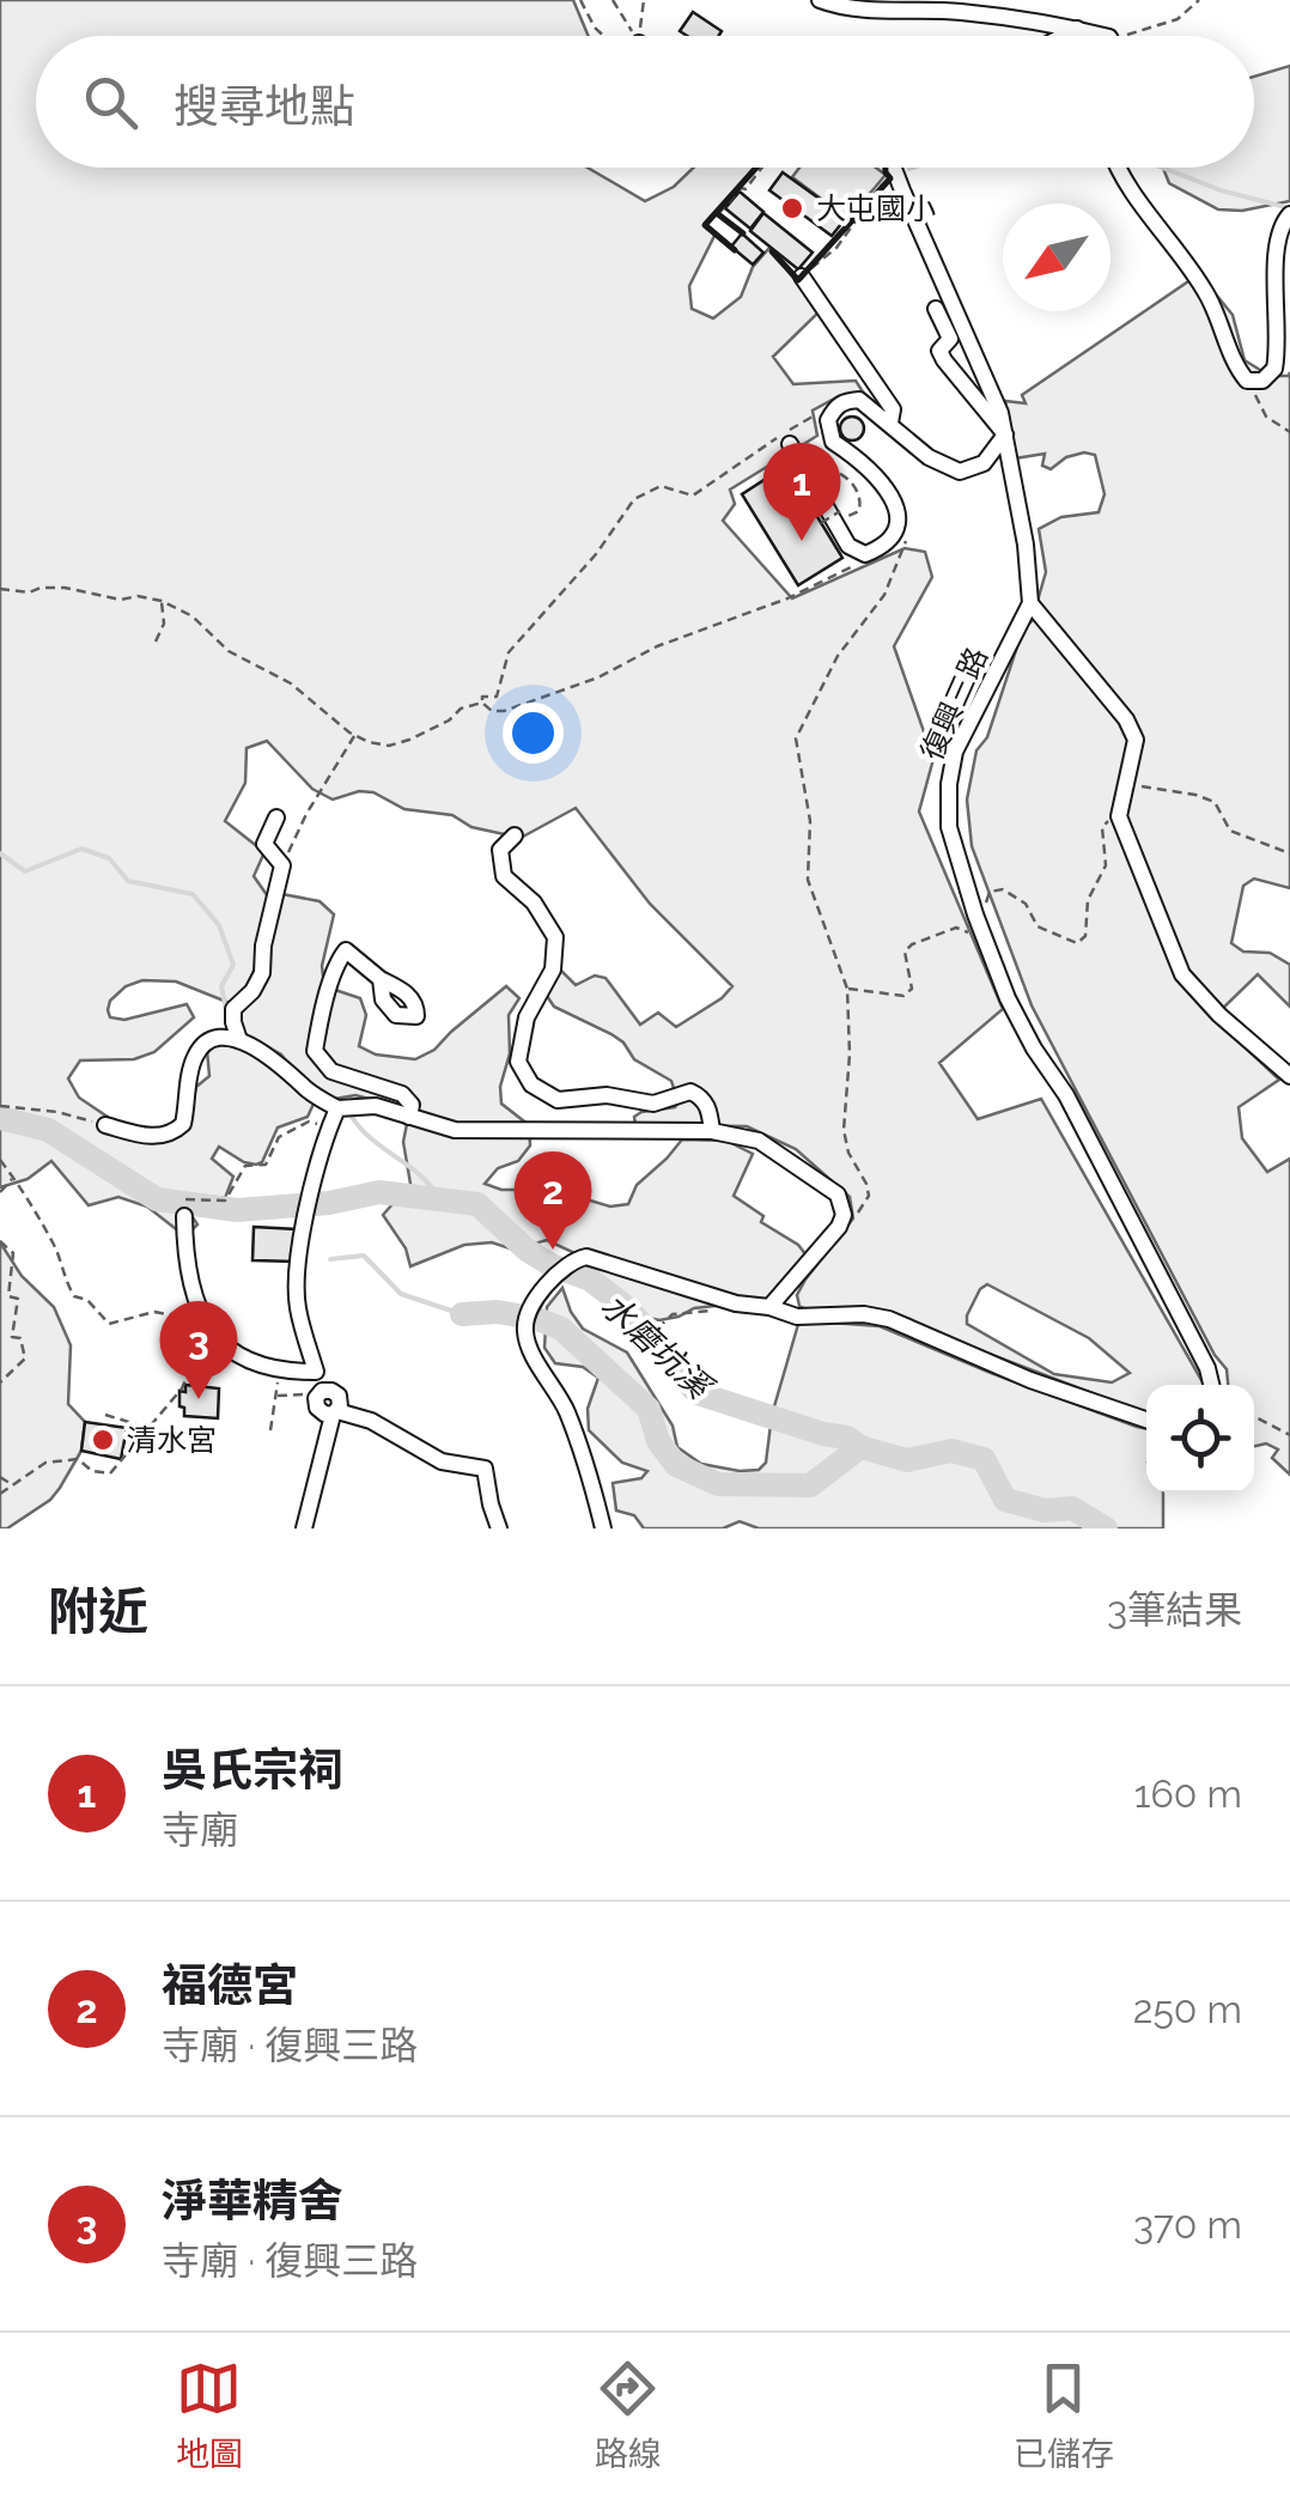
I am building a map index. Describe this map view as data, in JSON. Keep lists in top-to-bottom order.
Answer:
{
  "streets": {
    "street": ["復興三路"]
  },
  "water": ["水磨坑溪"],
  "places": ["大屯國小", "清水宮"],
  "north": "bottom left",
  "page": {
    "search": "搜尋地點",
    "pins": ["1", "2", "3"],
    "heading": ["附近", "3筆結果"],
    "list": [
      {
        "mark": "1",
        "name": "吳氏宗祠",
        "note": "寺廟",
        "value": "160 m"
      },
      {
        "mark": "2",
        "name": "福德宮",
        "note": "寺廟 · 復興三路",
        "value": "250 m"
      },
      {
        "mark": "3",
        "name": "淨華精舍",
        "note": "寺廟 · 復興三路",
        "value": "370 m"
      }
    ],
    "nav": ["地圖", "路線", "已儲存"]
  }
}
